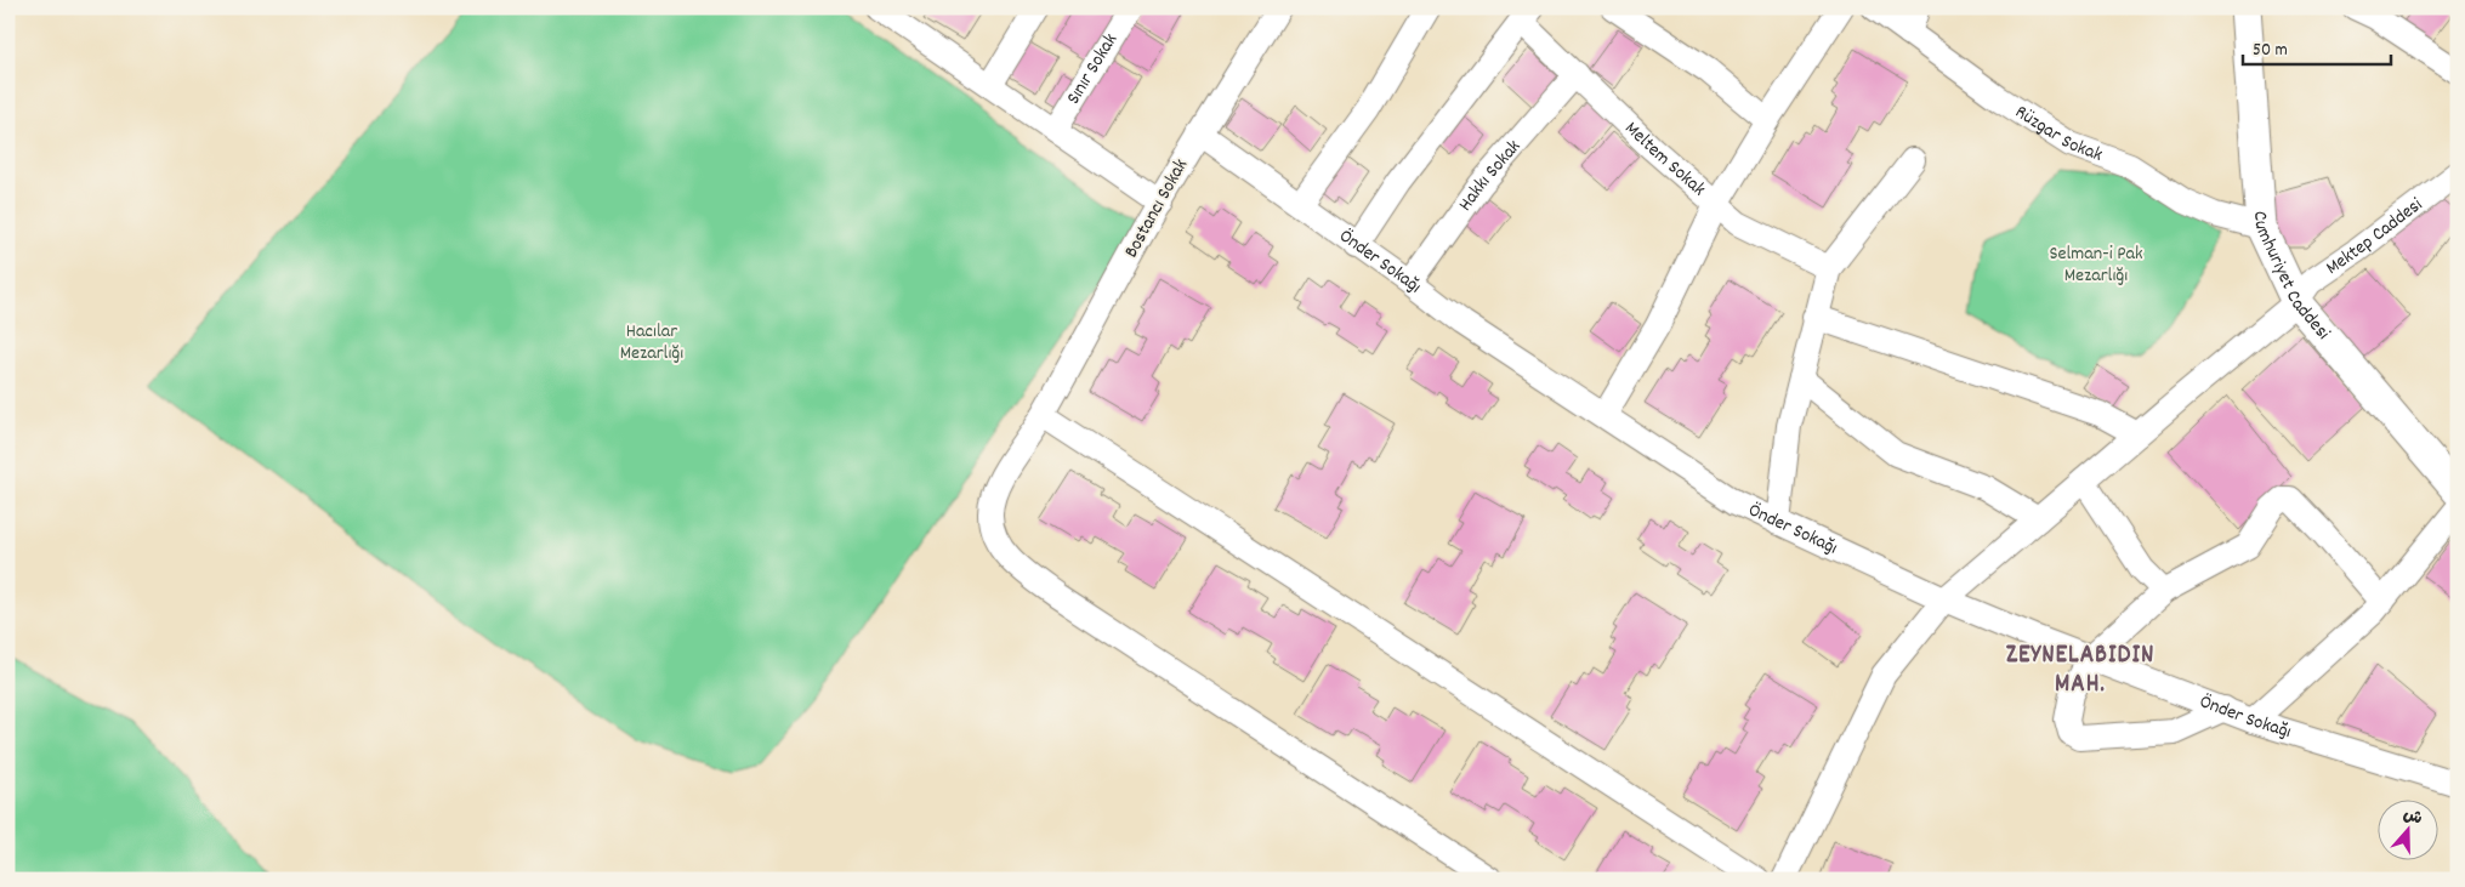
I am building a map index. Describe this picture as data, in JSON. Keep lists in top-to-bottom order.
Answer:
{
  "streets": {
    "main road": ["Cumhuriyet Caddesi"],
    "street": [
      "Sınır Sokak",
      "Rüzgar Sokak",
      "Meltem Sokak",
      "Hakkı Sokak",
      "Bostancı Sokak",
      "Mektep Caddesi",
      "Önder Sokağı"
    ]
  },
  "crossings": [
    ["Rüzgar Sokak", "Cumhuriyet Caddesi"],
    ["Meltem Sokak", "Hakkı Sokak"],
    ["Hakkı Sokak", "Önder Sokağı"],
    ["Bostancı Sokak", "Önder Sokağı"],
    ["Mektep Caddesi", "Önder Sokağı"],
    ["Mektep Caddesi", "Cumhuriyet Caddesi"]
  ],
  "districts": ["ZEYNELABIDIN MAH."],
  "parks": ["Selman-i Pak Mezarlığı", "Hacılar Mezarlığı"],
  "scale_bar": "50 m",
  "north": "top"
}
